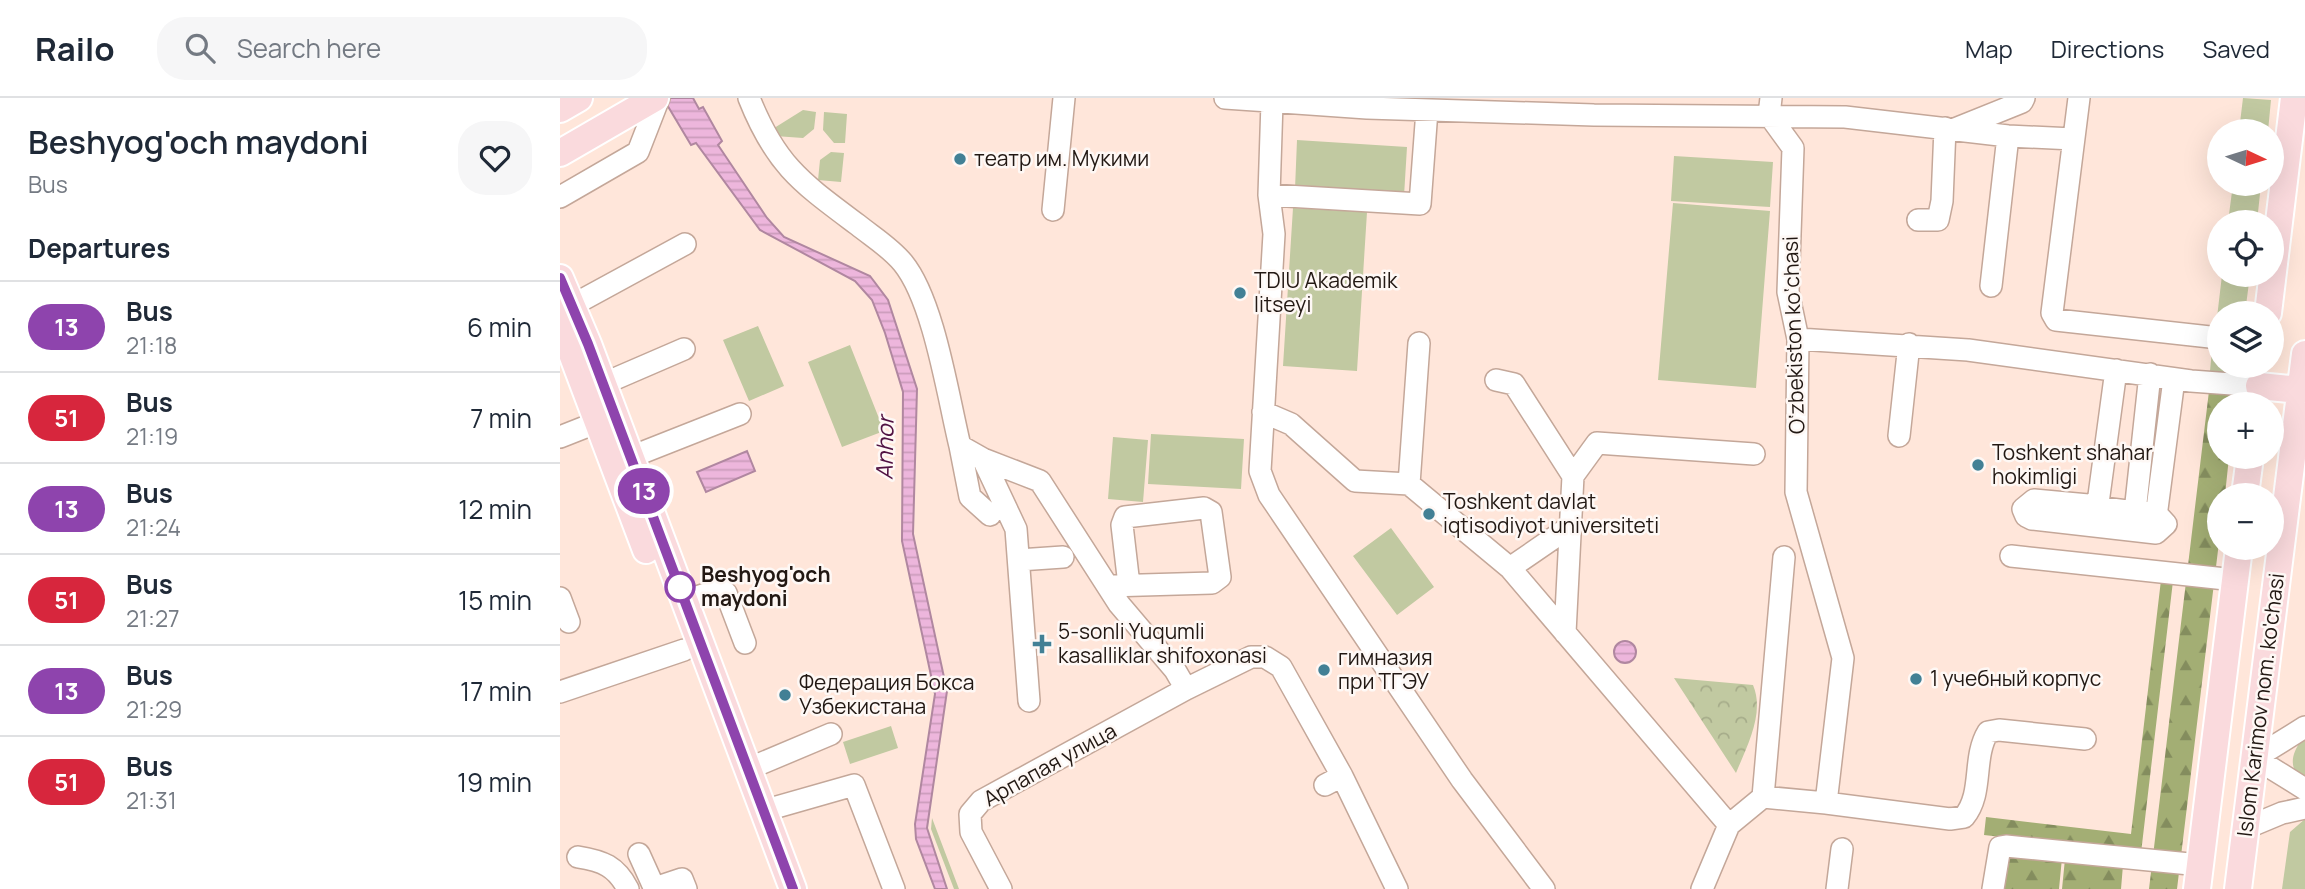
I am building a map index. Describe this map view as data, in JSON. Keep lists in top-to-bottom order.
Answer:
{
  "streets": {
    "main road": ["Islom Karimov nom. ko'chasi"],
    "street": ["O‘zbekiston ko‘chasi", "Арпапая улица"]
  },
  "water": ["Anhor"],
  "places": {
    "other": [
      "театр им. Мукими",
      "TDIU Akademik litseyi",
      "Toshkent shahar hokimligi",
      "Toshkent davlat iqtisodiyot universiteti",
      "Beshyog'och maydoni",
      "гимназия при ТГЭУ",
      "1 учебный корпус",
      "Федерация Бокса Узбекистана"
    ],
    "health": ["5-sonli Yuqumli kasalliklar shifoxonasi"]
  },
  "lines": ["bus line 13"],
  "north": "right",
  "page": {
    "header": "Railo",
    "search": "Search here",
    "nav": ["Map", "Directions", "Saved"],
    "heading": [
      ["Beshyog'och maydoni", "Bus"],
      "Departures"
    ],
    "on_map": "13",
    "map_buttons": ["+", "−"],
    "list": [
      {
        "mark": "13",
        "name": "Bus",
        "note": "21:18",
        "value": "6 min"
      },
      {
        "mark": "51",
        "name": "Bus",
        "note": "21:19",
        "value": "7 min"
      },
      {
        "mark": "13",
        "name": "Bus",
        "note": "21:24",
        "value": "12 min"
      },
      {
        "mark": "51",
        "name": "Bus",
        "note": "21:27",
        "value": "15 min"
      },
      {
        "mark": "13",
        "name": "Bus",
        "note": "21:29",
        "value": "17 min"
      },
      {
        "mark": "51",
        "name": "Bus",
        "note": "21:31",
        "value": "19 min"
      }
    ]
  }
}
